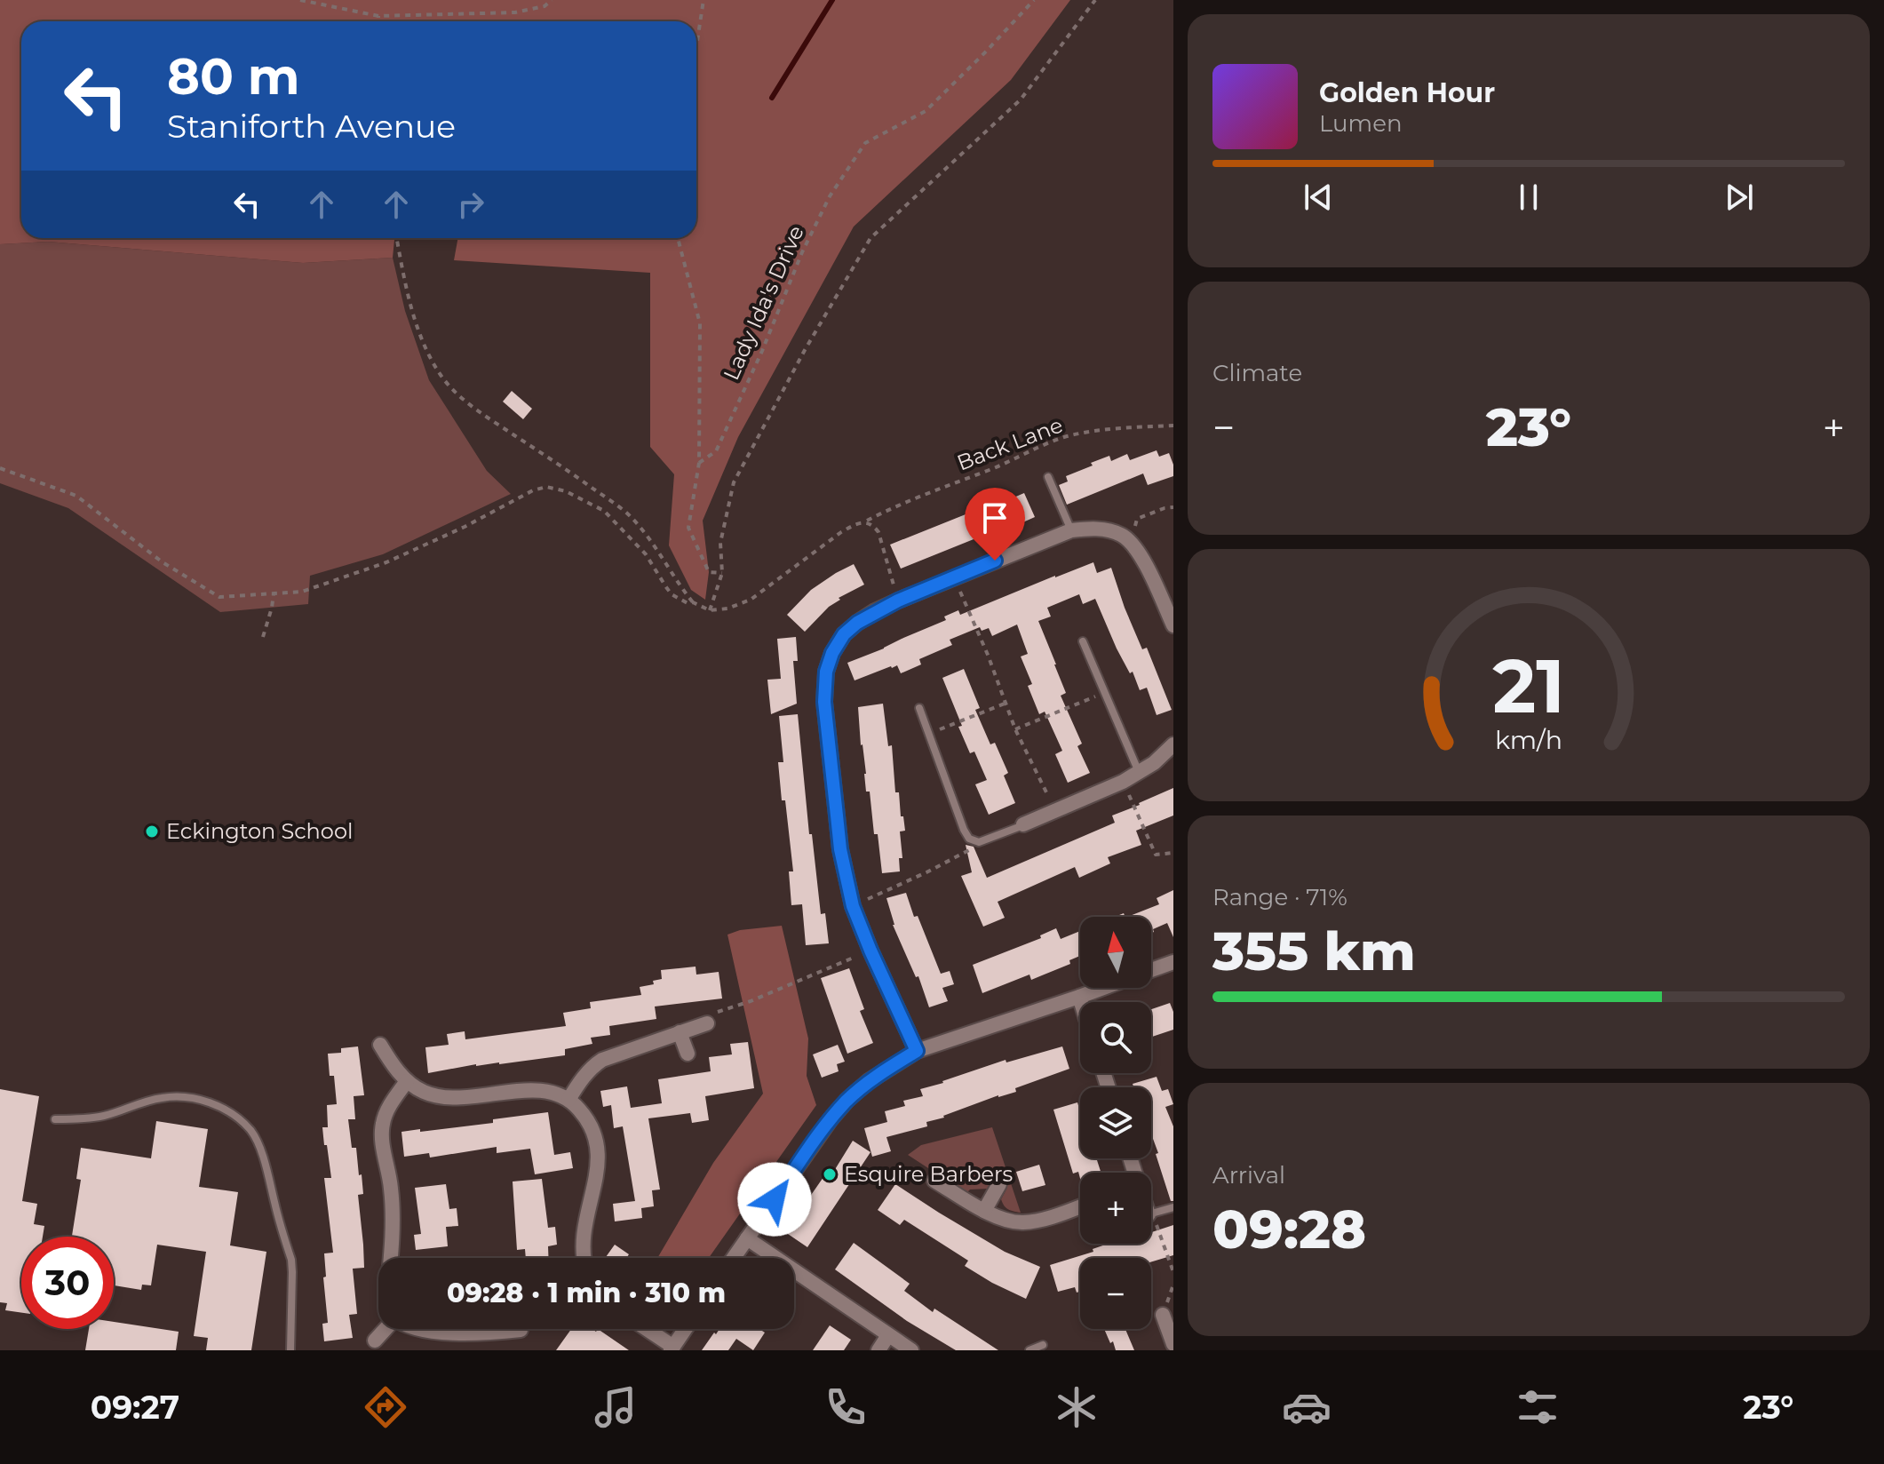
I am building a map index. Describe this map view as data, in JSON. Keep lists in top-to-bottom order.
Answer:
{
  "streets": {
    "path": ["Lady Ida's Drive", "Back Lane"]
  },
  "places": ["Eckington School", "Esquire Barbers"],
  "north": "top",
  "page": {
    "turn": ["80 m", "Staniforth Avenue"],
    "song": ["Golden Hour", "Lumen"],
    "tile": [
      "Climate",
      ["Range · 71%", "355 km"],
      ["Arrival", "09:28"]
    ],
    "heat": ["−", "23°", "+"],
    "map_buttons": ["+", "−"],
    "limit": "30",
    "trip": "09:28 · 1 min · 310 m",
    "tabs": ["09:27", "23°"],
    "gauge": ["21", "km/h"]
  }
}
